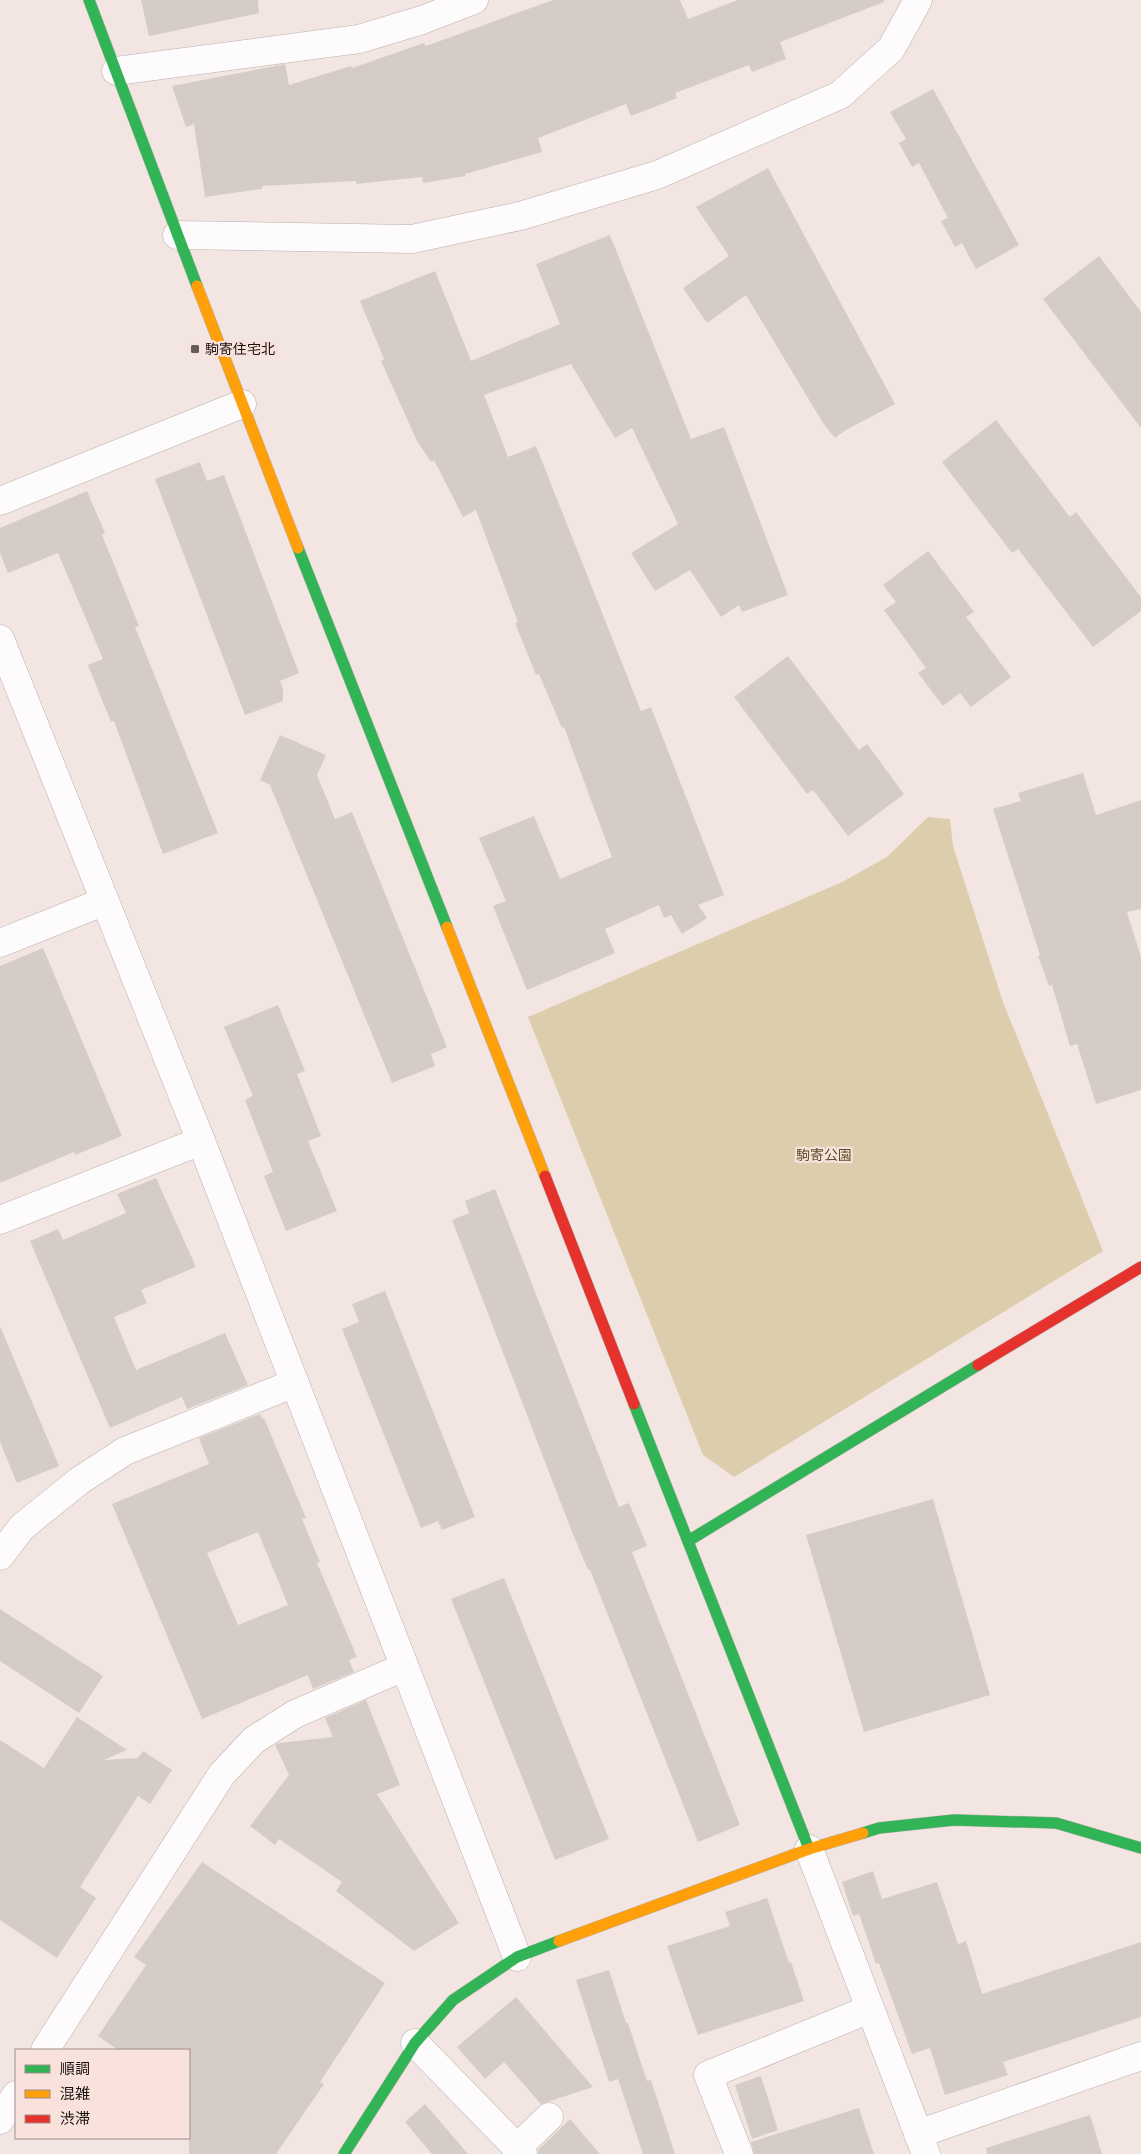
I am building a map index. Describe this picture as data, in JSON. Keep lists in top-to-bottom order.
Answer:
{
  "parks": ["駒寄公園"],
  "places": {
    "transit": ["駒寄住宅北"]
  },
  "legend": ["順調", "混雑", "渋滞"]
}
